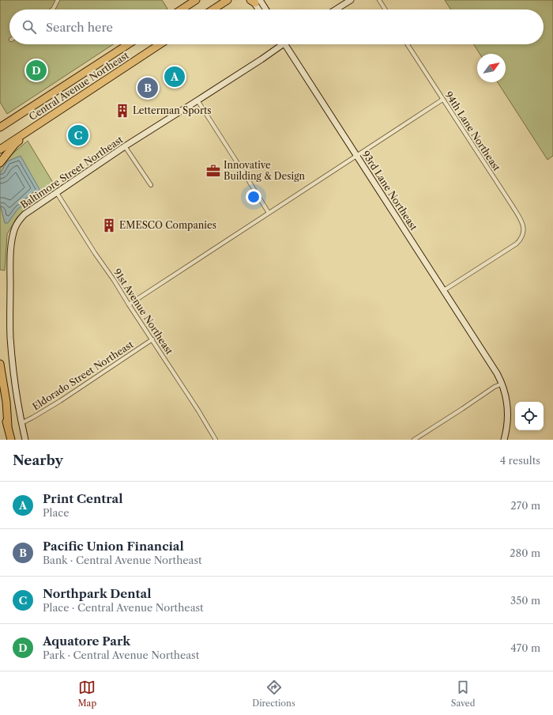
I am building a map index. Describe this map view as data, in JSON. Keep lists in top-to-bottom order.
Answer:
{
  "streets": {
    "highway": ["Central Avenue Northeast"],
    "street": [
      "94th Lane Northeast",
      "Baltimore Street Northeast",
      "93rd Lane Northeast",
      "91st Avenue Northeast",
      "Eldorado Street Northeast"
    ]
  },
  "crossings": [
    ["94th Lane Northeast", "93rd Lane Northeast"],
    ["Baltimore Street Northeast", "91st Avenue Northeast"],
    ["Baltimore Street Northeast", "Eldorado Street Northeast"],
    ["91st Avenue Northeast", "Eldorado Street Northeast"]
  ],
  "places": {
    "building": ["Letterman Sports", "EMESCO Companies"],
    "office": ["Innovative Building & Design"]
  },
  "north": "top right",
  "page": {
    "search": "Search here",
    "pins": [
      "D",
      "A",
      "B",
      "C"
    ],
    "heading": ["Nearby", "4 results"],
    "list": [
      {
        "mark": "A",
        "name": "Print Central",
        "note": "Place",
        "value": "270 m"
      },
      {
        "mark": "B",
        "name": "Pacific Union Financial",
        "note": "Bank · Central Avenue Northeast",
        "value": "280 m"
      },
      {
        "mark": "C",
        "name": "Northpark Dental",
        "note": "Place · Central Avenue Northeast",
        "value": "350 m"
      },
      {
        "mark": "D",
        "name": "Aquatore Park",
        "note": "Park · Central Avenue Northeast",
        "value": "470 m"
      }
    ],
    "nav": ["Map", "Directions", "Saved"]
  }
}
